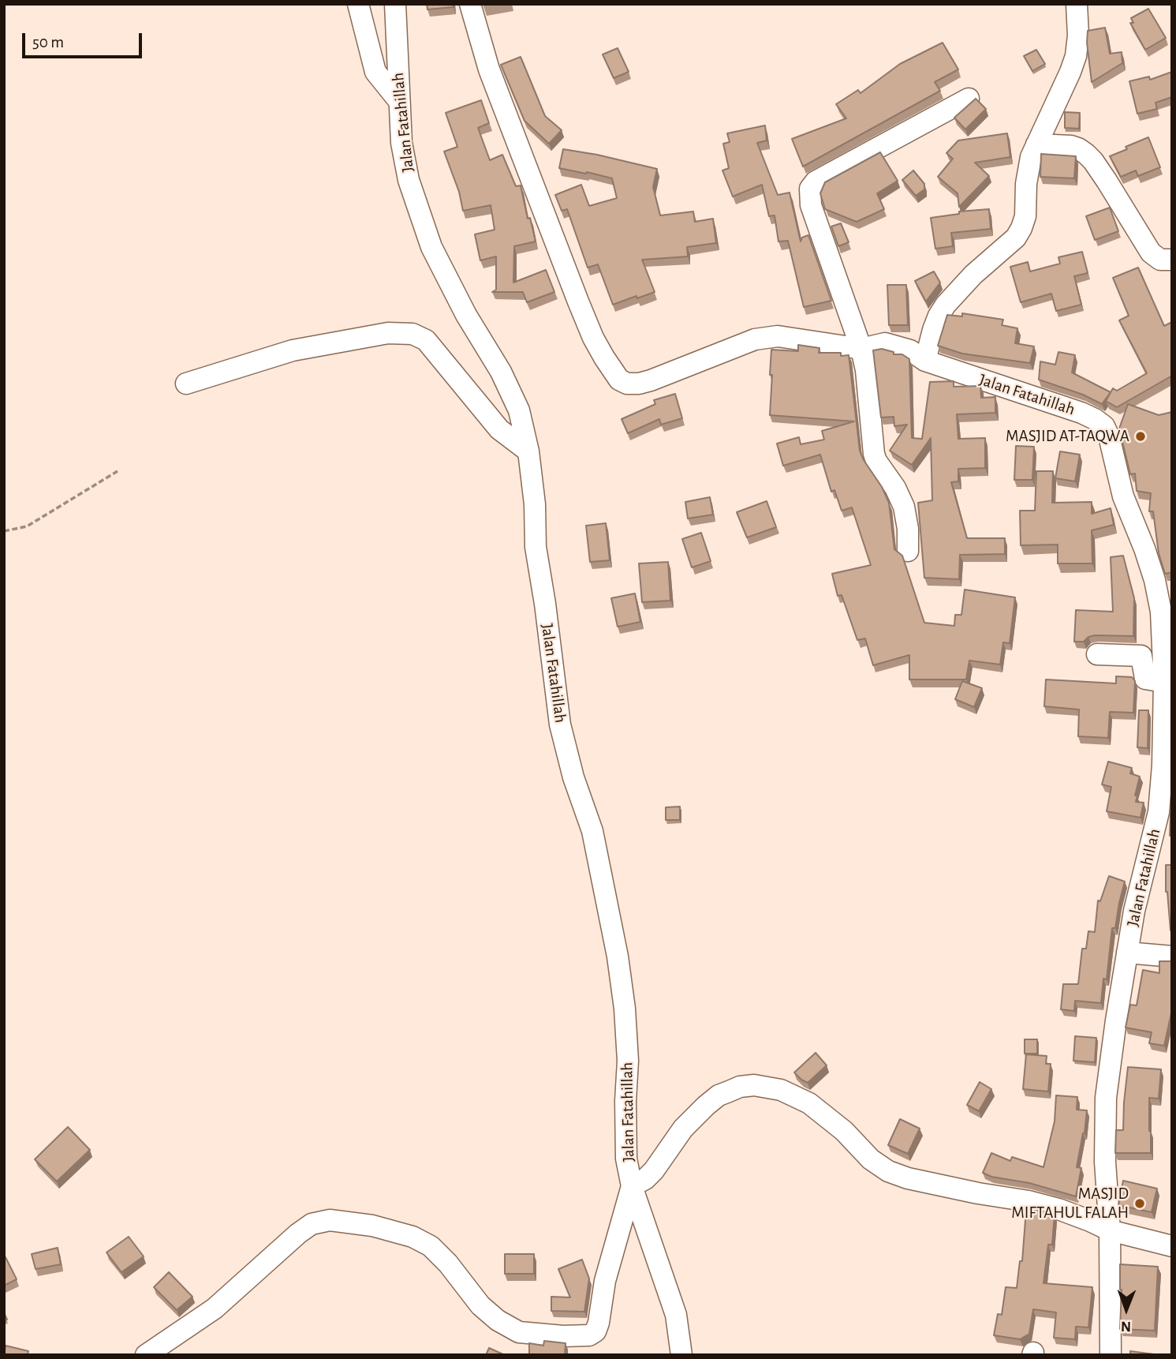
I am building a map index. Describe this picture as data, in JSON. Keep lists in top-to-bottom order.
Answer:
{
  "streets": {
    "street": ["Jalan Fatahillah"]
  },
  "places": ["MASJID AT-TAQWA", "MASJID MIFTAHUL FALAH"],
  "scale_bar": "50 m",
  "north": "bottom"
}
